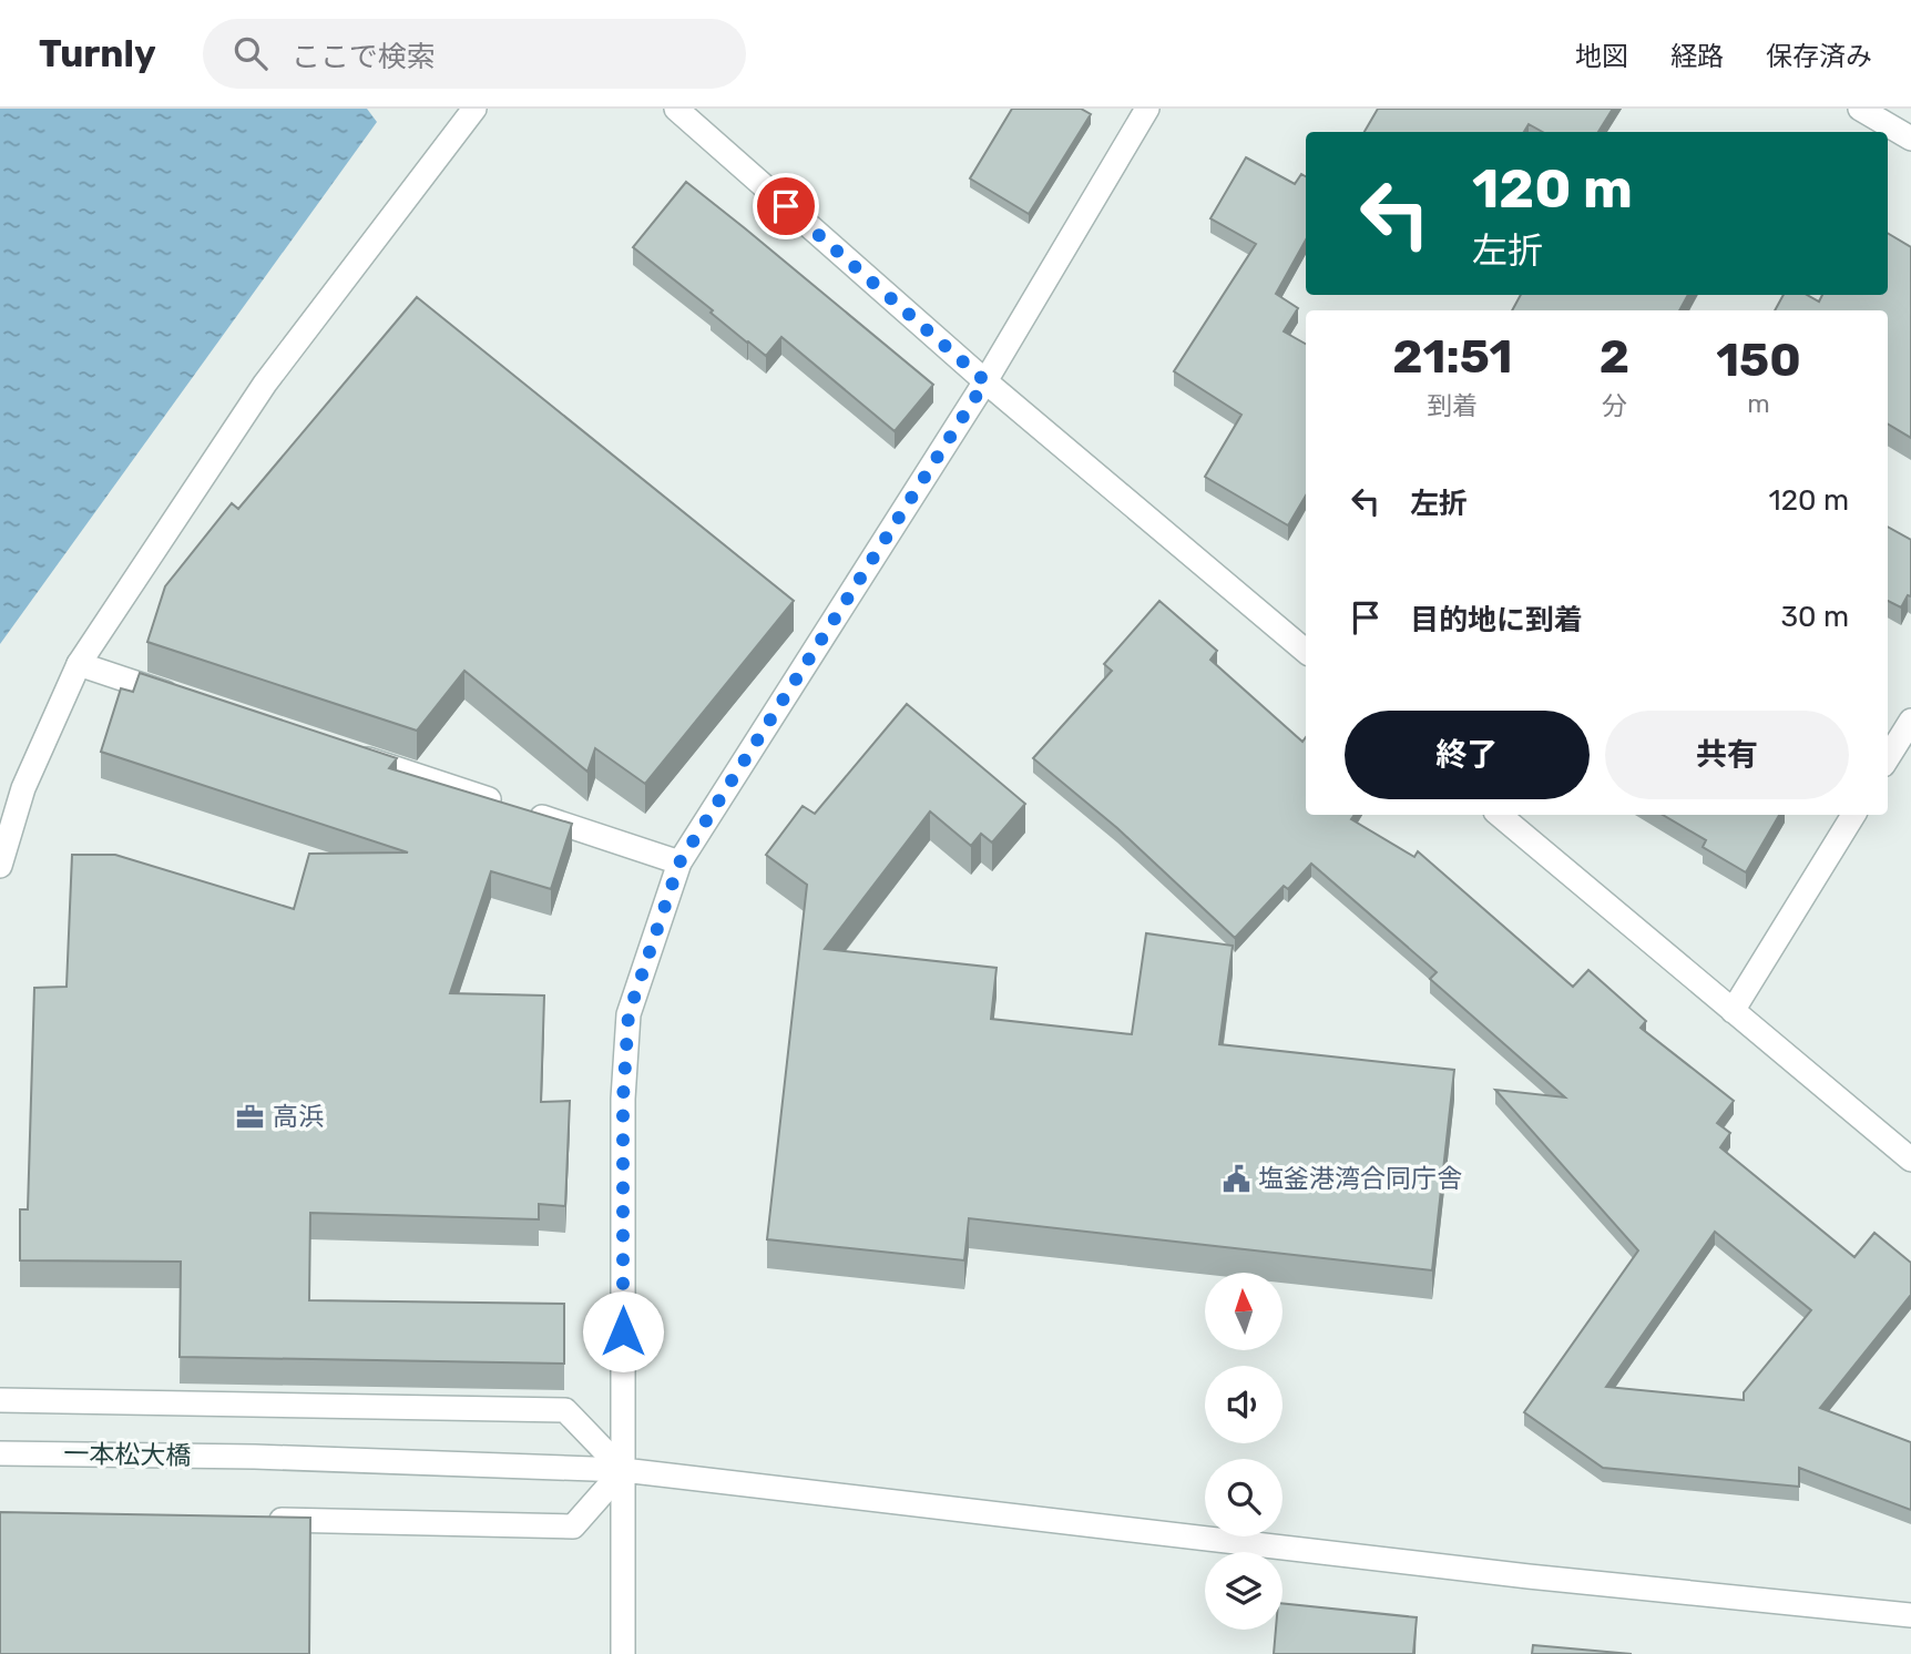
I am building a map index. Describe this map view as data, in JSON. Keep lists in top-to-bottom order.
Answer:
{
  "streets": {
    "street": ["一本松大橋"]
  },
  "places": {
    "office": ["高浜"],
    "public building": ["塩釜港湾合同庁舎"]
  },
  "north": "top",
  "page": {
    "header": "Turnly",
    "search": "ここで検索",
    "nav": ["地図", "経路", "保存済み"],
    "turn": ["120 m", "左折"],
    "eta": [
      "21:51",
      "到着",
      "2",
      "分",
      "150",
      "m"
    ],
    "list": [
      {
        "name": "左折",
        "value": "120 m"
      },
      {
        "name": "目的地に到着",
        "value": "30 m"
      }
    ],
    "buttons": ["終了", "共有"]
  }
}
